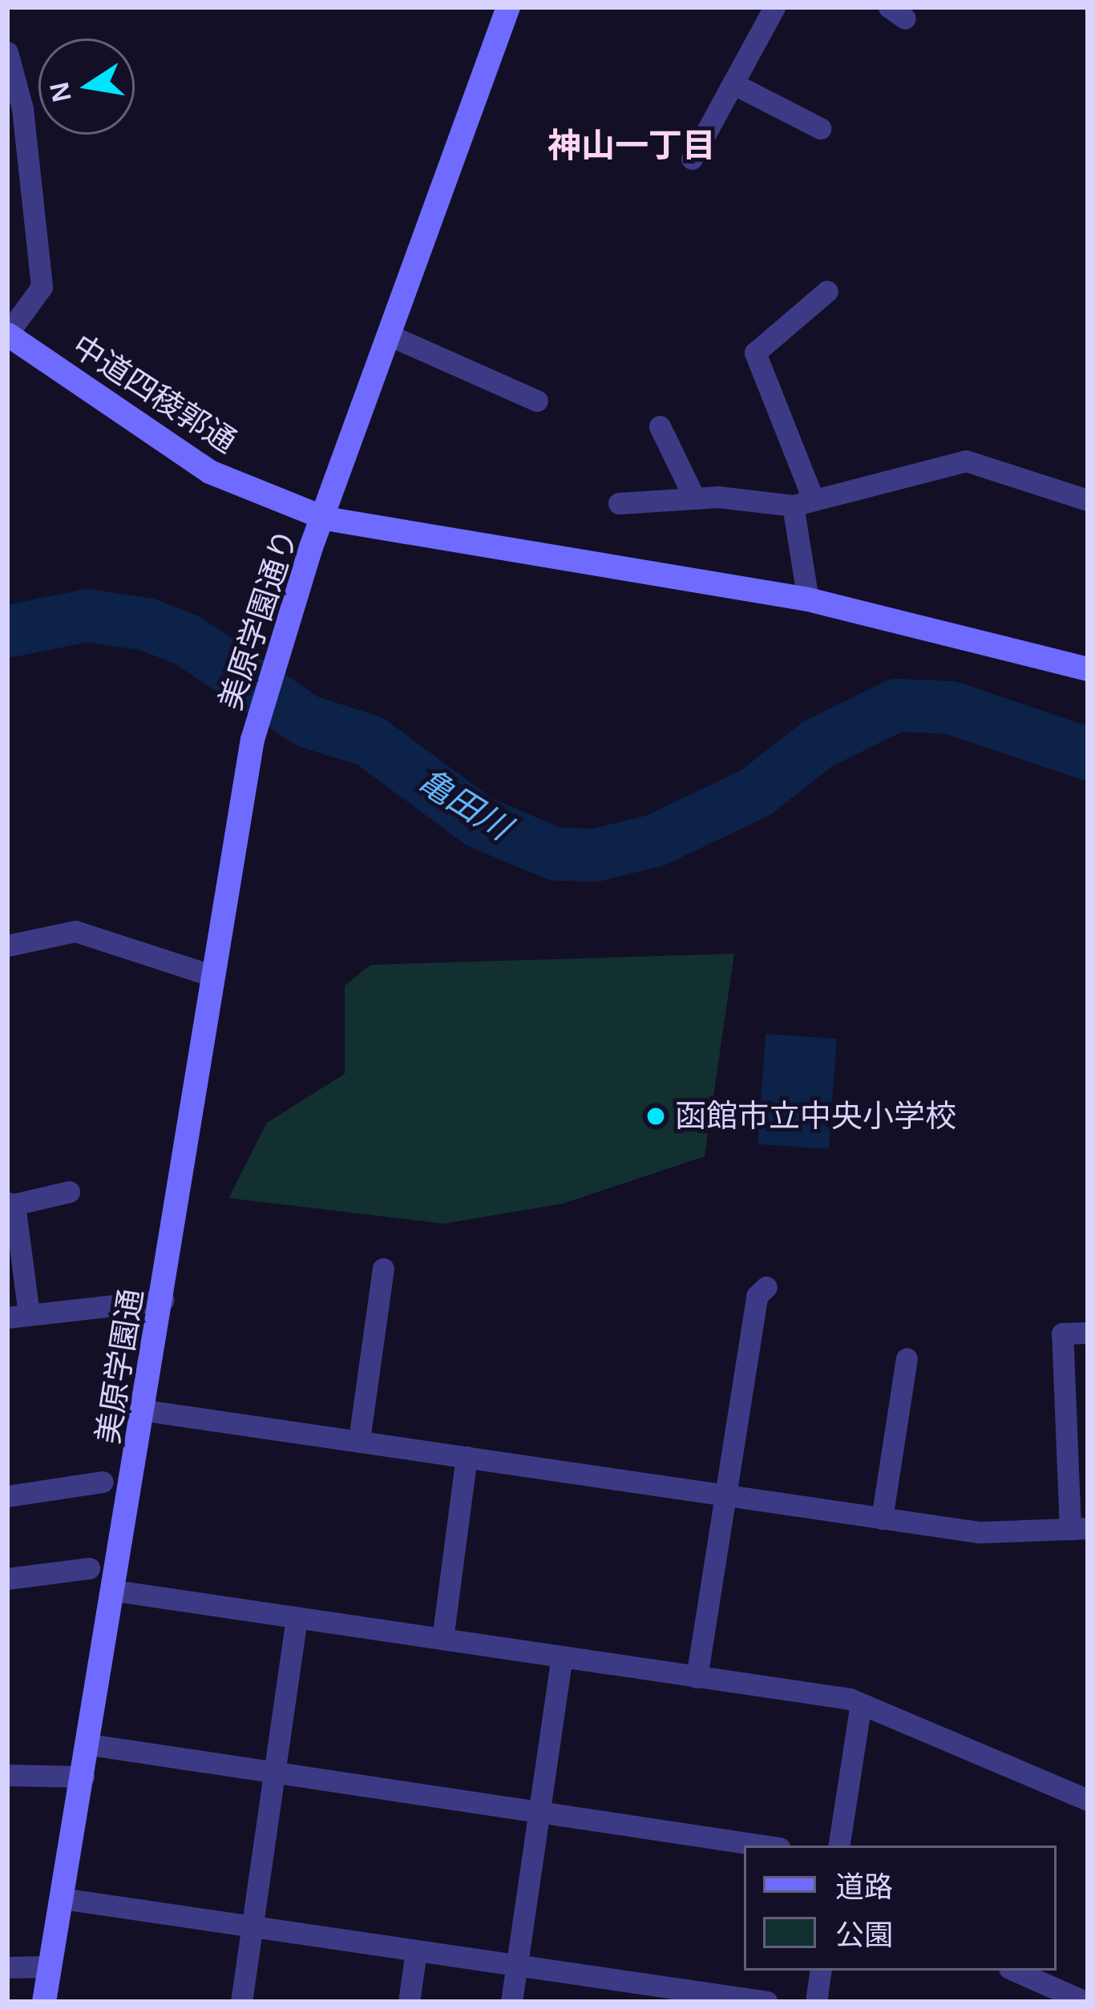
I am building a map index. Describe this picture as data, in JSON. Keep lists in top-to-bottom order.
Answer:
{
  "streets": {
    "street": ["中道四稜郭通", "美原学園通り", "美原学園通"]
  },
  "crossings": [
    ["中道四稜郭通", "美原学園通り"],
    ["美原学園通り", "美原学園通"]
  ],
  "districts": ["神山一丁目"],
  "water": ["亀田川"],
  "places": ["函館市立中央小学校"],
  "legend": ["道路", "公園"],
  "north": "left"
}
